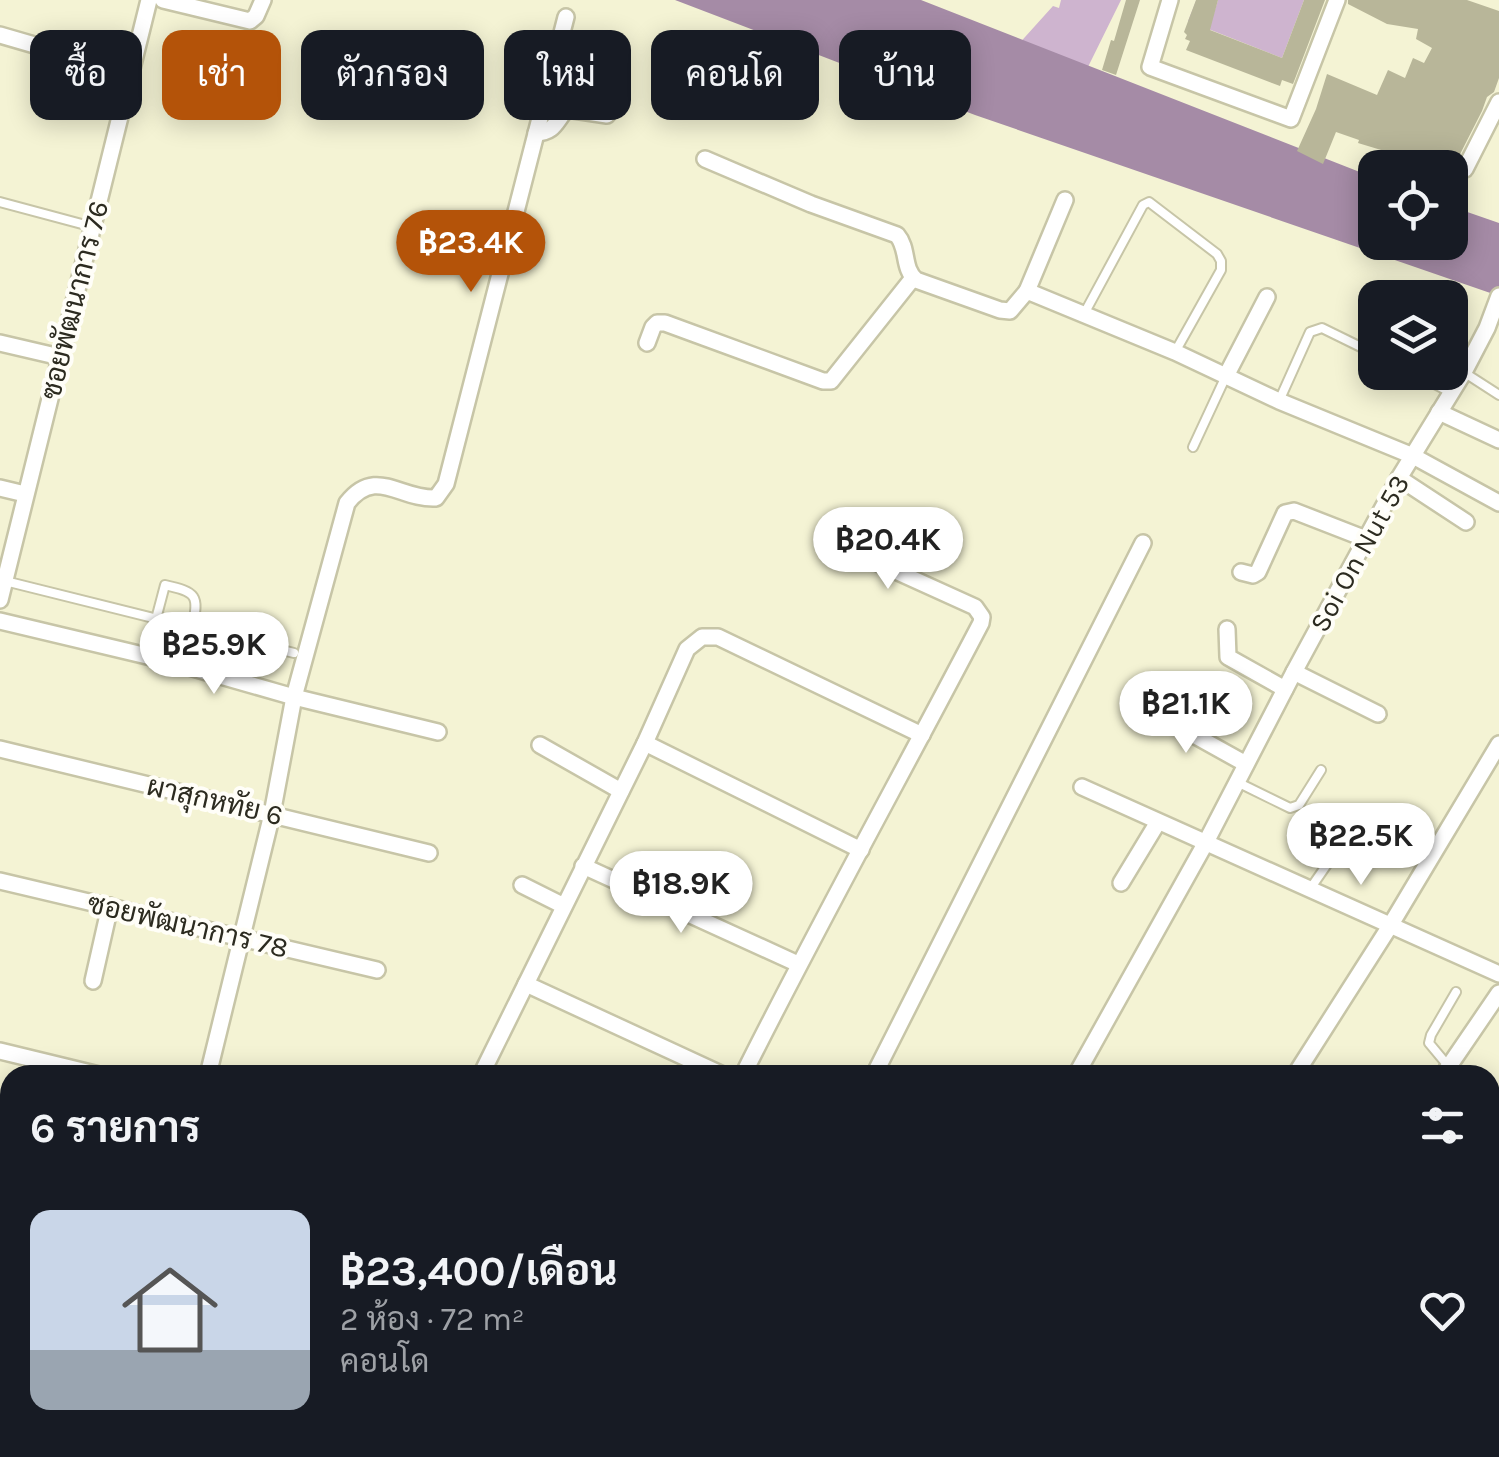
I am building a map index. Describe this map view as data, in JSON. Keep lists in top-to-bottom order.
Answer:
{
  "streets": {
    "street": [
      "ซอยพัฒนาการ 76",
      "Soi On Nut 53",
      "ผาสุกหทัย 6",
      "ซอยพัฒนาการ 78"
    ]
  },
  "page": {
    "chip": [
      "ซื้อ",
      "เช่า",
      "ตัวกรอง",
      "ใหม่",
      "คอนโด",
      "บ้าน"
    ],
    "price": [
      "฿23.4K",
      "฿20.4K",
      "฿25.9K",
      "฿21.1K",
      "฿22.5K",
      "฿18.9K"
    ],
    "heading": "6 รายการ",
    "list": [
      {
        "name": "฿23,400/เดือน",
        "note": "2 ห้อง · 72 m² · คอนโด"
      }
    ]
  }
}
